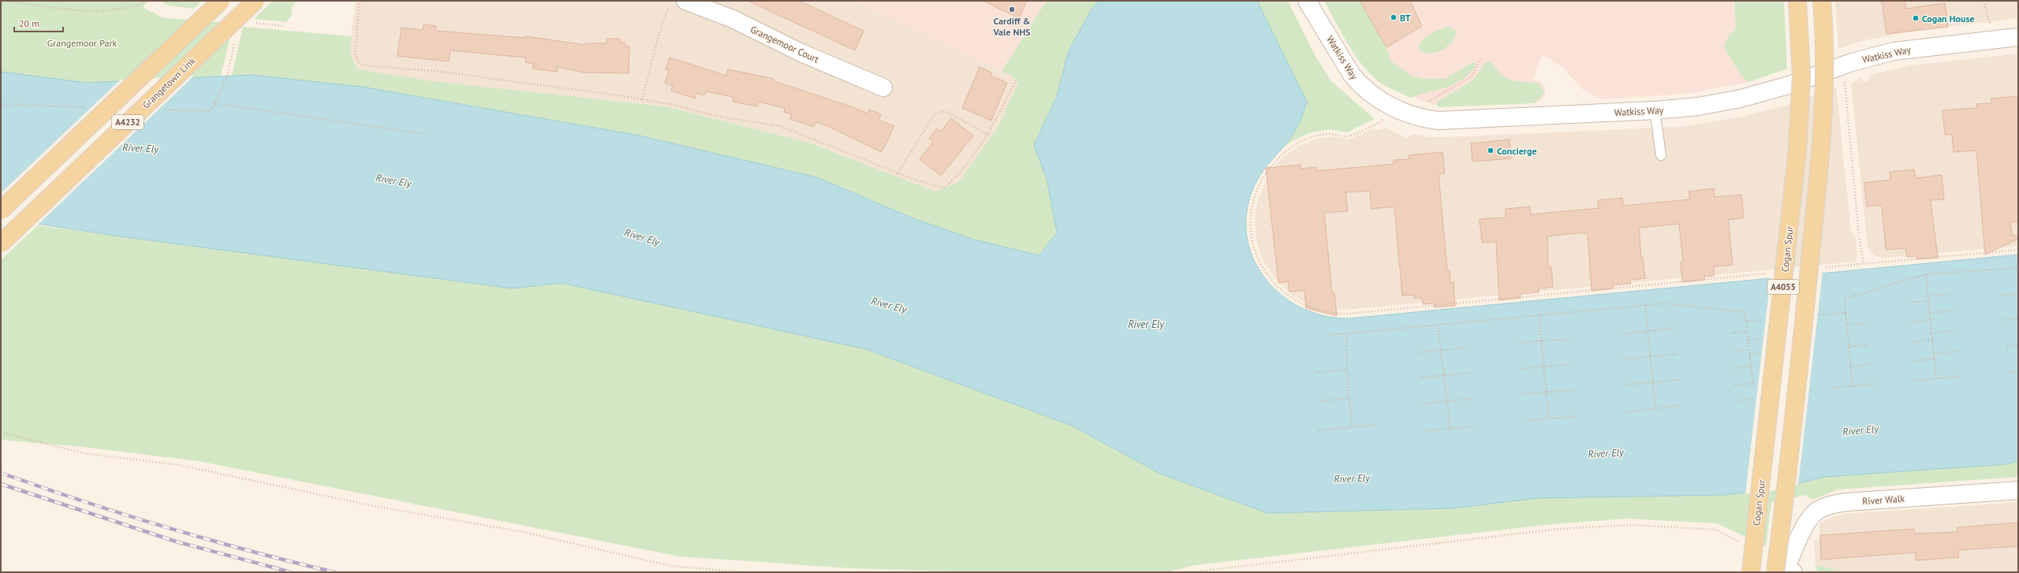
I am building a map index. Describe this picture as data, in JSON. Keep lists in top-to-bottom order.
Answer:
{
  "streets": {
    "main road": [
      "Grangetown Link",
      "A4232",
      "Cogan Spur",
      "A4055"
    ],
    "street": ["Grangemoor Court", "Watkiss Way", "River Walk"]
  },
  "crossings": [
    ["A4055", "River Walk"]
  ],
  "water": ["River Ely"],
  "parks": ["Grangemoor Park"],
  "places": [
    "Cardiff & Vale NHS",
    "BT",
    "Cogan House",
    "Concierge"
  ],
  "scale_bar": "20 m"
}
